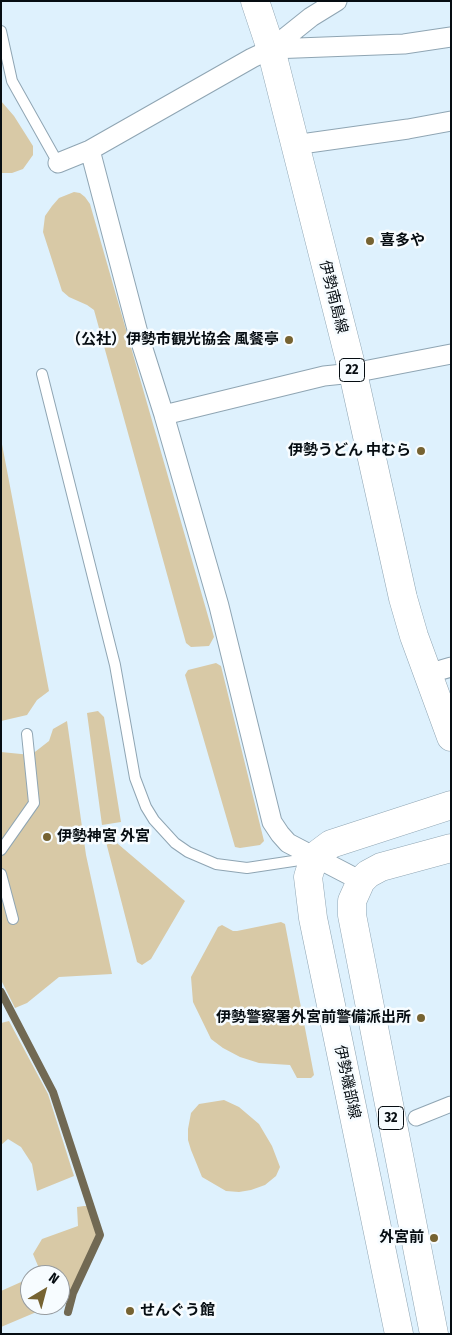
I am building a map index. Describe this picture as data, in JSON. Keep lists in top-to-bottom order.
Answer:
{
  "streets": {
    "main road": [
      "伊勢南島線",
      "22",
      "伊勢磯部線",
      "32"
    ]
  },
  "places": [
    "喜多や",
    "（公社）伊勢市観光協会 風餐亭",
    "伊勢うどん 中むら",
    "伊勢神宮 外宮",
    "伊勢警察署外宮前警備派出所",
    "外宮前",
    "せんぐう館"
  ],
  "north": "top right"
}
